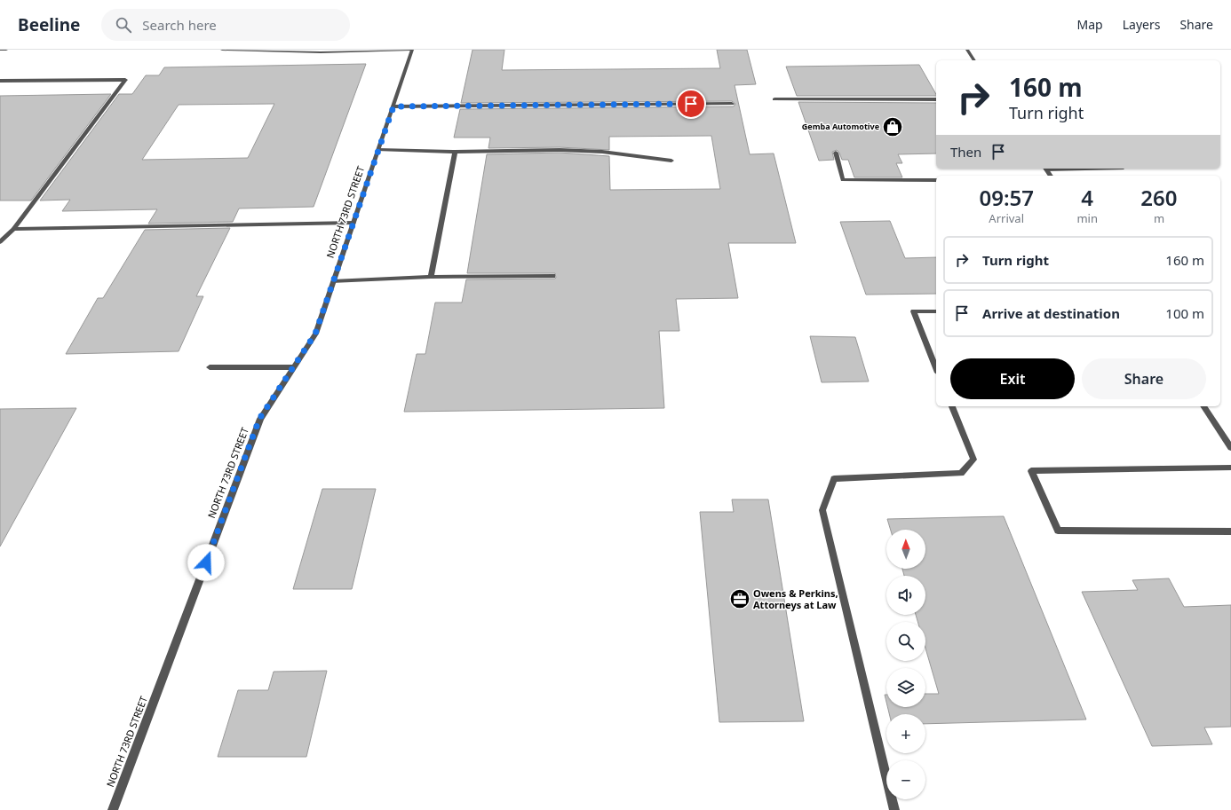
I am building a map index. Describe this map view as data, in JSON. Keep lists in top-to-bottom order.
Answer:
{
  "streets": {
    "street": ["NORTH 73RD STREET"]
  },
  "places": {
    "shop": ["Gemba Automotive"],
    "office": ["Owens & Perkins, Attorneys at Law"]
  },
  "north": "top",
  "page": {
    "header": "Beeline",
    "search": "Search here",
    "nav": ["Map", "Layers", "Share"],
    "turn": ["160 m", "Turn right"],
    "then": "Then",
    "eta": [
      "09:57",
      "Arrival",
      "4",
      "min",
      "260",
      "m"
    ],
    "list": [
      {
        "name": "Turn right",
        "value": "160 m"
      },
      {
        "name": "Arrive at destination",
        "value": "100 m"
      }
    ],
    "buttons": ["Exit", "Share"],
    "map_buttons": ["+", "−"]
  }
}
